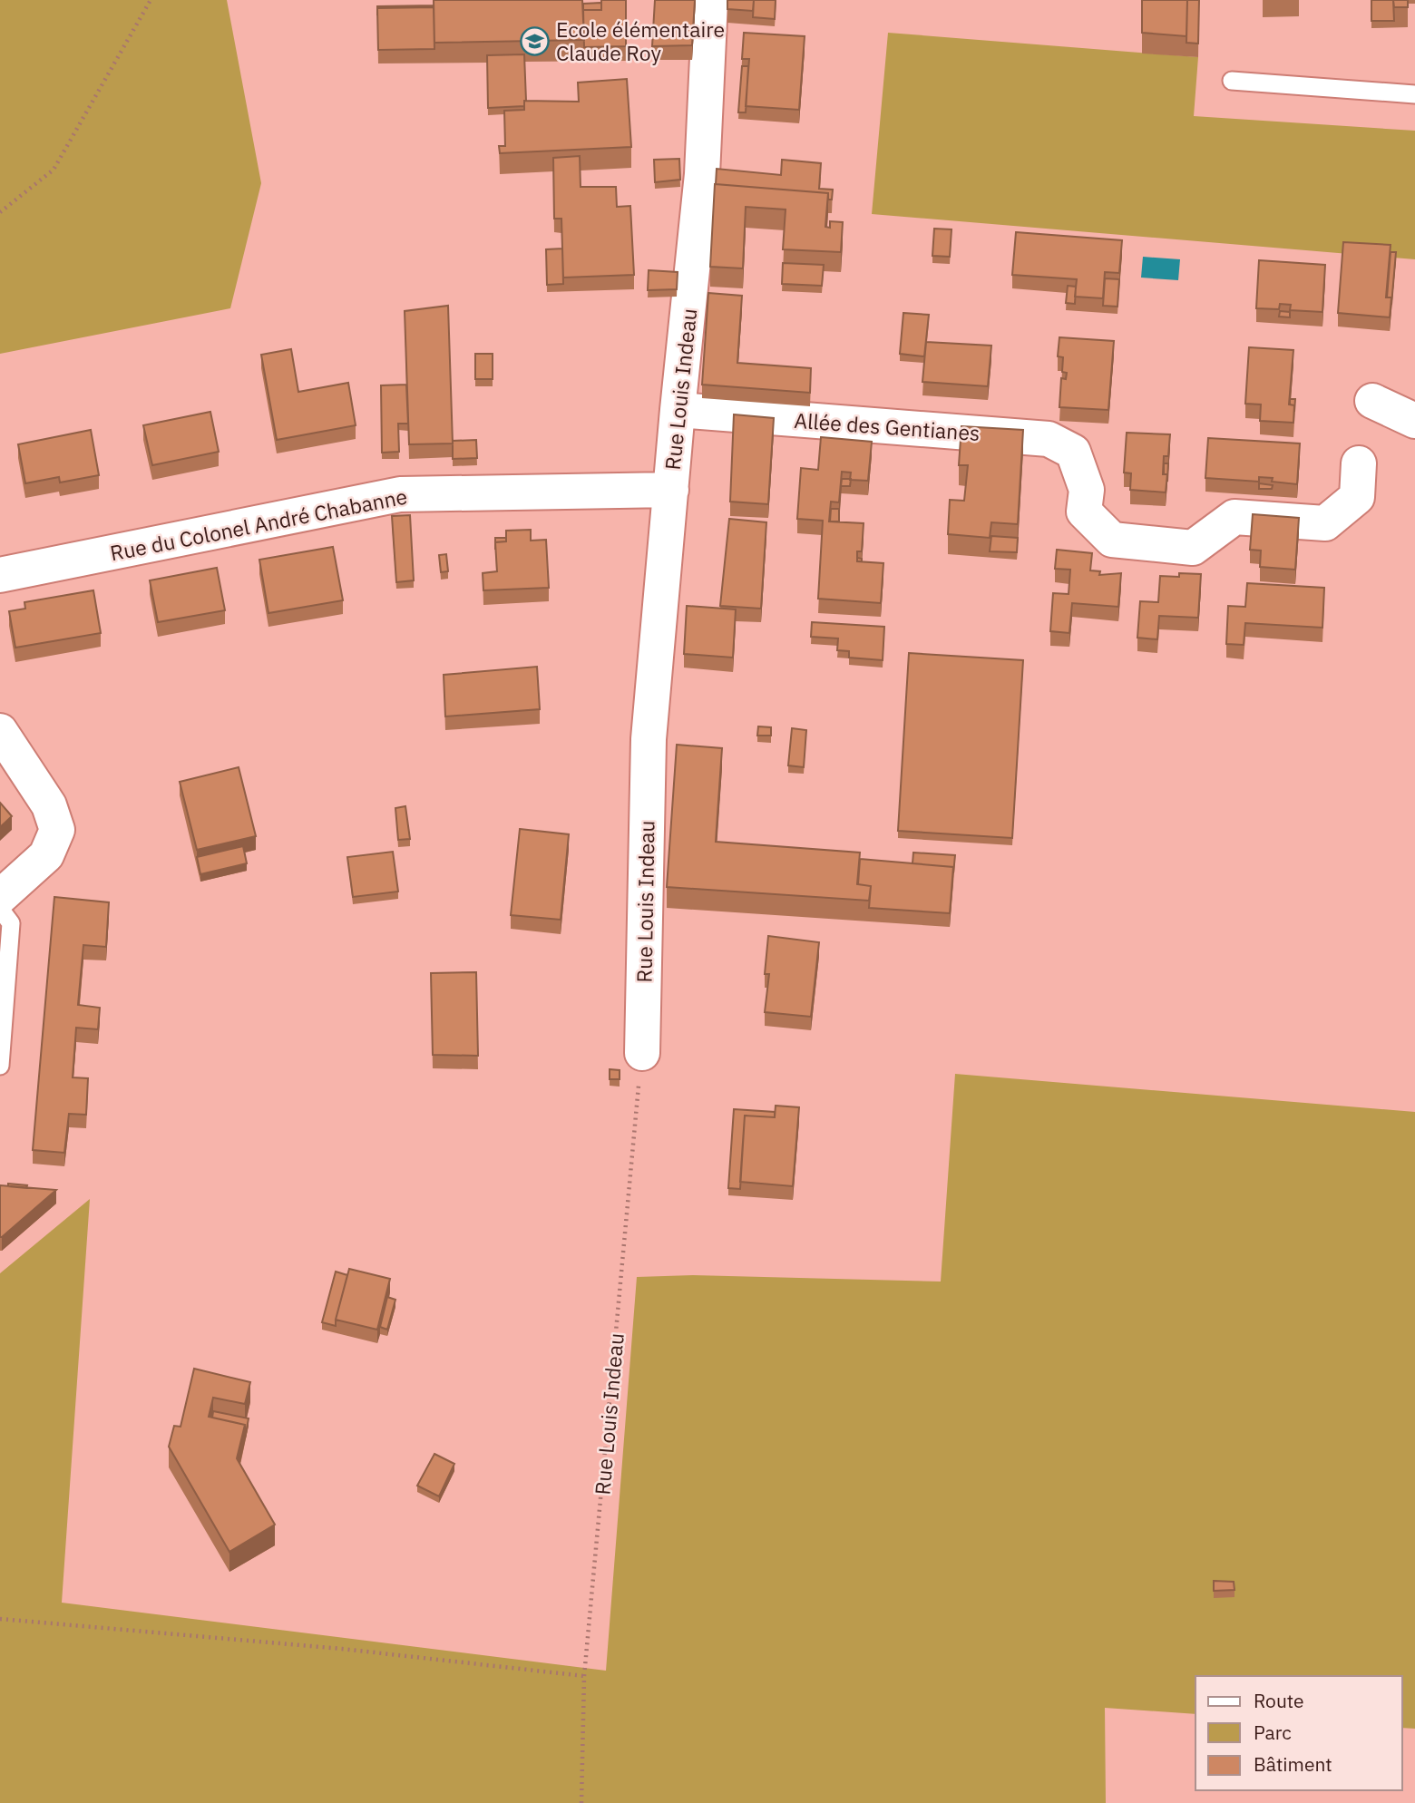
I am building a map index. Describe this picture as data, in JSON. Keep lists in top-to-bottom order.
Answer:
{
  "streets": {
    "street": ["Rue Louis Indeau", "Allée des Gentianes", "Rue du Colonel André Chabanne"]
  },
  "crossings": [
    ["Rue Louis Indeau", "Allée des Gentianes"],
    ["Rue Louis Indeau", "Rue du Colonel André Chabanne"]
  ],
  "places": {
    "school or university": ["Ecole élémentaire Claude Roy"]
  },
  "legend": ["Route", "Parc", "Bâtiment"]
}
